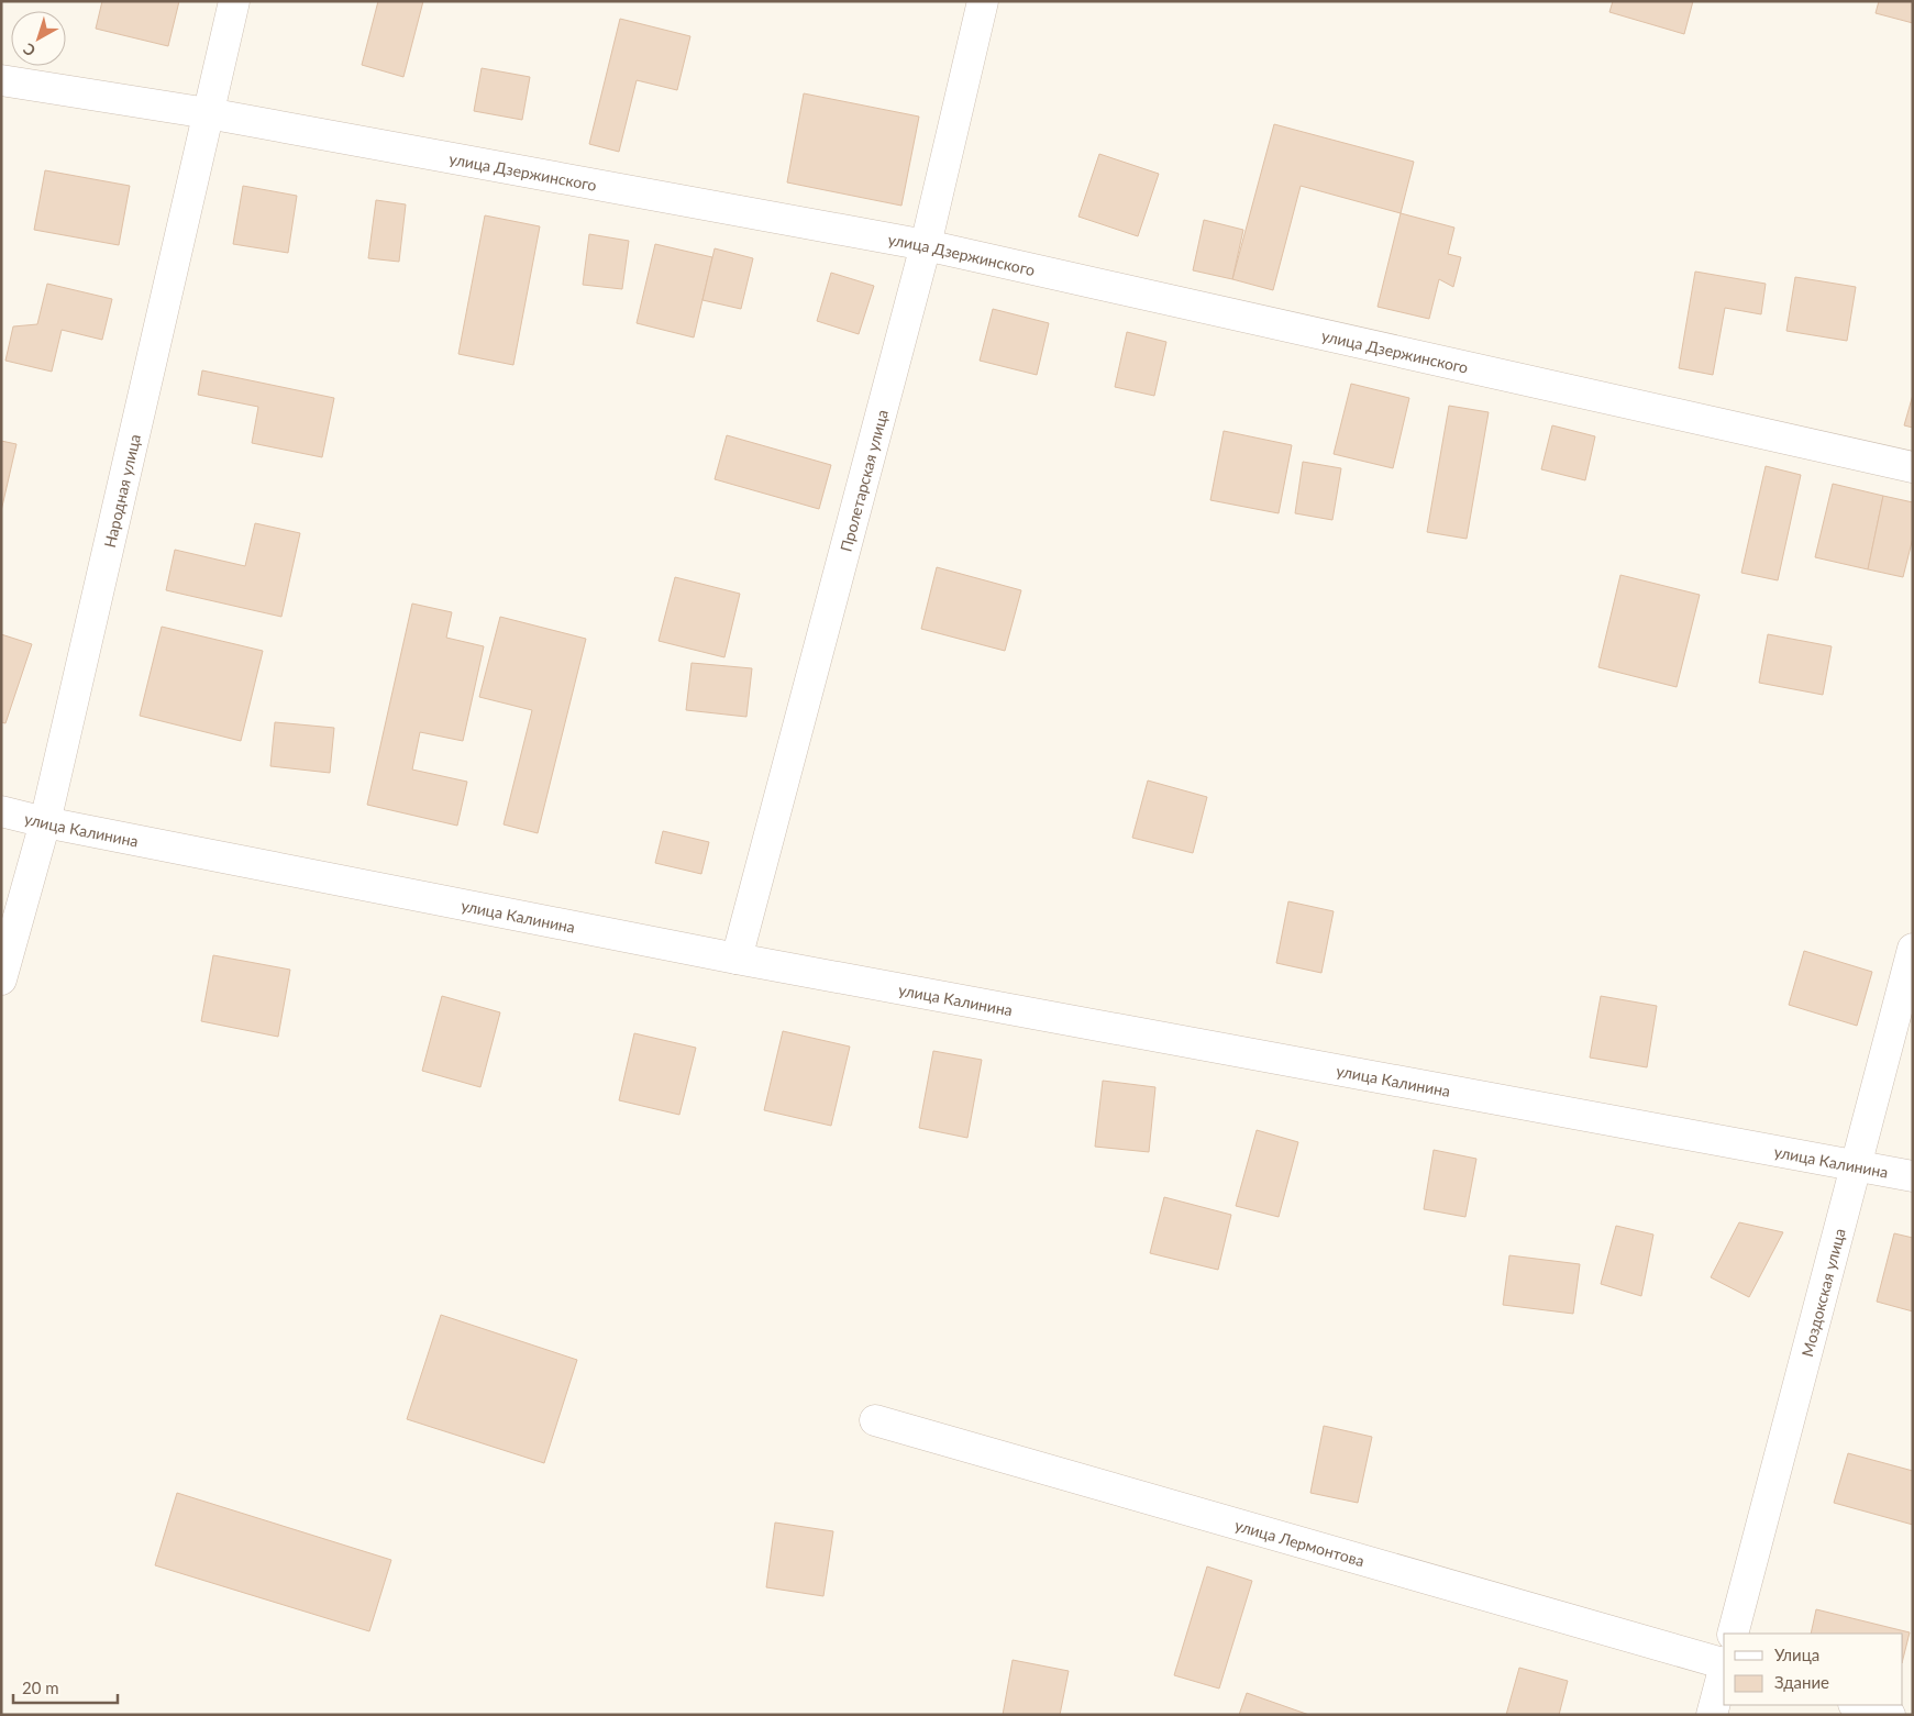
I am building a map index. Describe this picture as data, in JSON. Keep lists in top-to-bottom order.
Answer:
{
  "streets": {
    "street": [
      "улица Дзержинского",
      "Пролетарская улица",
      "Народная улица",
      "улица Калинина",
      "Моздокская улица",
      "улица Лермонтова"
    ]
  },
  "crossings": [
    ["улица Дзержинского", "Пролетарская улица"],
    ["улица Дзержинского", "Народная улица"],
    ["Пролетарская улица", "улица Калинина"],
    ["Народная улица", "улица Калинина"],
    ["улица Калинина", "Моздокская улица"]
  ],
  "legend": ["Улица", "Здание"],
  "scale_bar": "20 m",
  "north": "bottom left"
}
